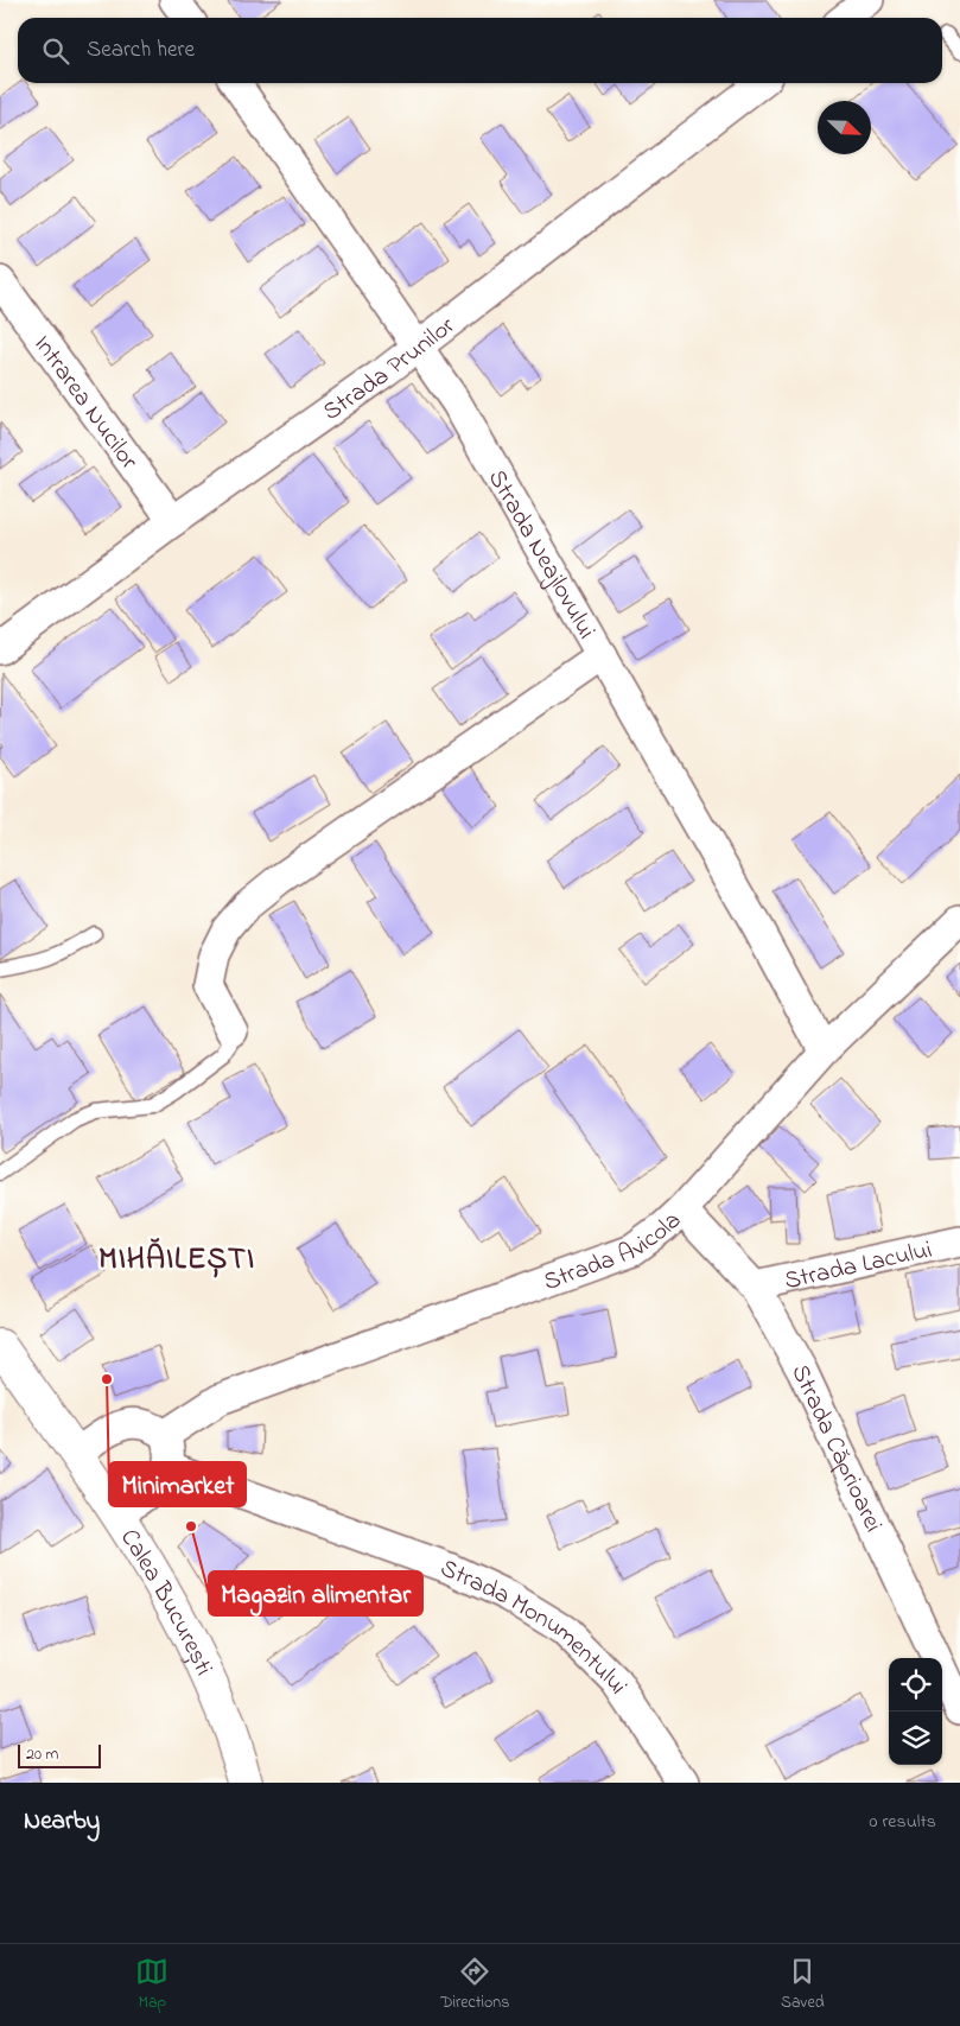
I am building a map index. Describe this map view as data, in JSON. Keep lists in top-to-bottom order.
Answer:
{
  "streets": {
    "main road": ["Calea București"],
    "street": [
      "Strada Prunilor",
      "Intrarea Nucilor",
      "Strada Neajlovului",
      "Strada Avicola",
      "Strada Lacului",
      "Strada Căprioarei",
      "Strada Monumentului"
    ]
  },
  "crossings": [
    ["Strada Prunilor", "Intrarea Nucilor"],
    ["Strada Prunilor", "Strada Neajlovului"],
    ["Strada Neajlovului", "Strada Avicola"],
    ["Strada Avicola", "Strada Căprioarei"],
    ["Strada Lacului", "Strada Căprioarei"]
  ],
  "districts": ["MIHĂILEȘTI"],
  "places": ["Minimarket", "Magazin alimentar"],
  "scale_bar": "20 m",
  "north": "bottom right",
  "page": {
    "search": "Search here",
    "scale": "20 m",
    "heading": ["Nearby", "0 results"],
    "nav": ["Map", "Directions", "Saved"]
  }
}
